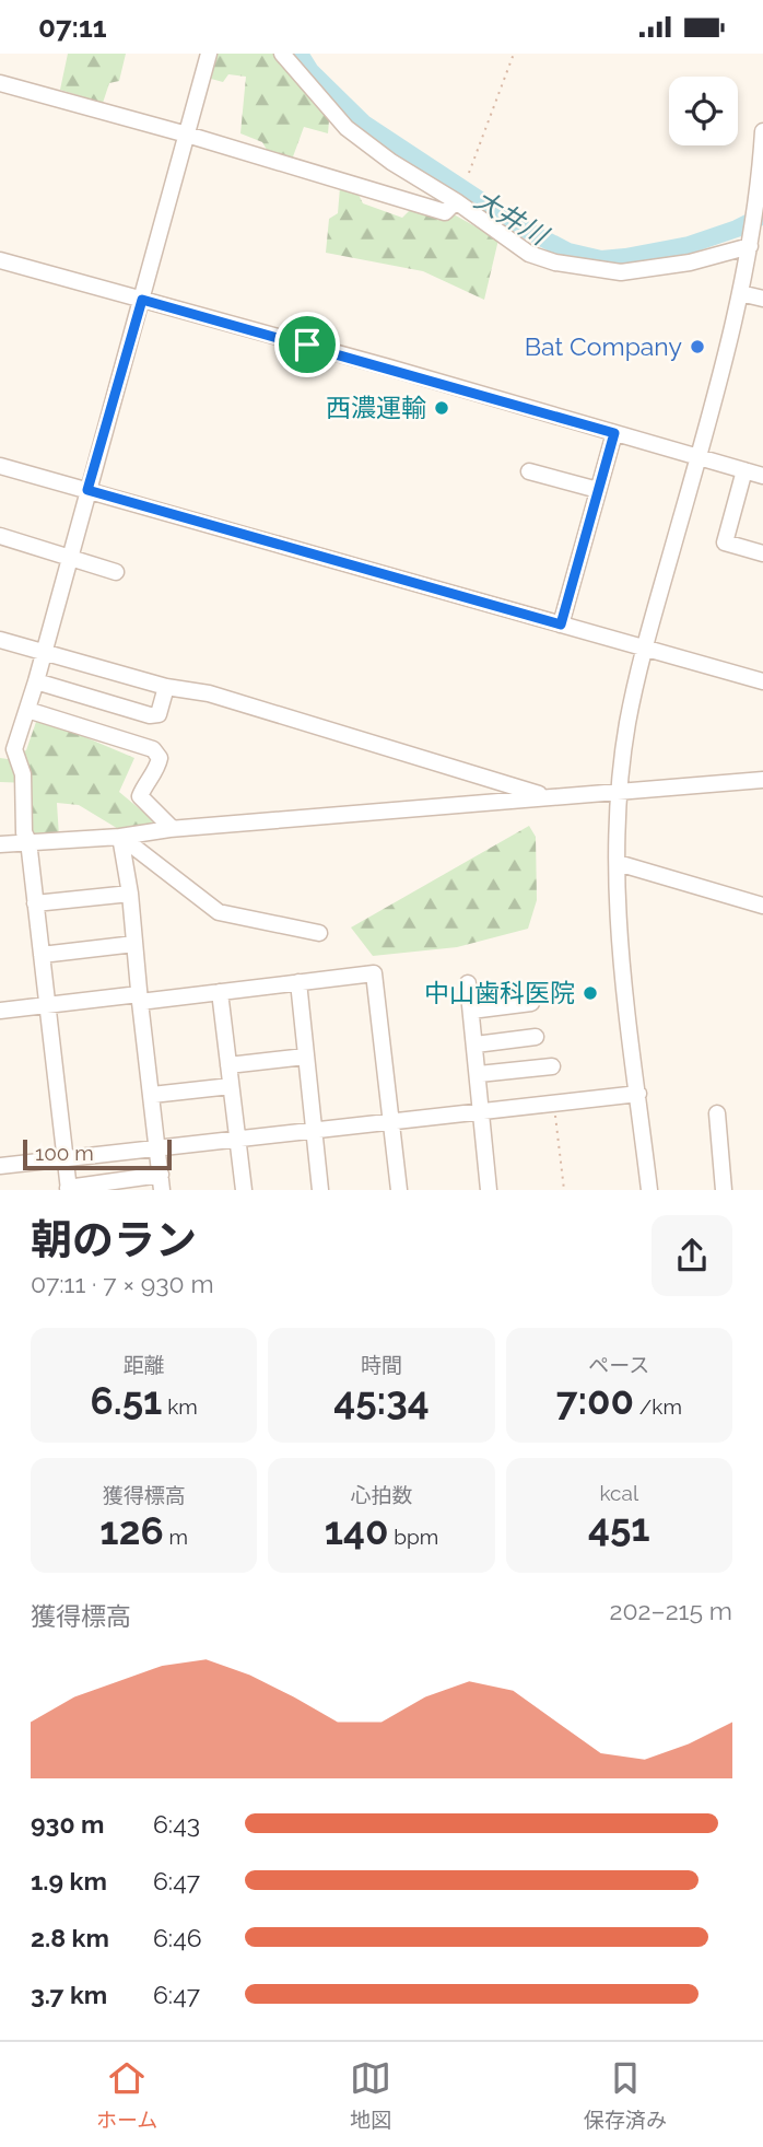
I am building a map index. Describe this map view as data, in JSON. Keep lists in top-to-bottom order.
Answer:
{
  "water": ["大井川"],
  "places": ["Bat Company", "西濃運輸", "中山歯科医院"],
  "scale_bar": "100 m",
  "page": {
    "status": "07:11",
    "scale": "100 m",
    "heading": ["朝のラン", "07:11 · 7 × 930 m"],
    "stats": [
      ["距離", "6.51 km"],
      ["時間", "45:34"],
      ["ペース", "7:00 /km"],
      ["獲得標高", "126 m"],
      ["心拍数", "140 bpm"],
      ["kcal", "451"]
    ],
    "chart": ["獲得標高", "202–215 m"],
    "list": [
      {
        "name": "930 m",
        "note": "6:43"
      },
      {
        "name": "1.9 km",
        "note": "6:47"
      },
      {
        "name": "2.8 km",
        "note": "6:46"
      },
      {
        "name": "3.7 km",
        "note": "6:47"
      }
    ],
    "tabs": ["ホーム", "地図", "保存済み"]
  }
}
